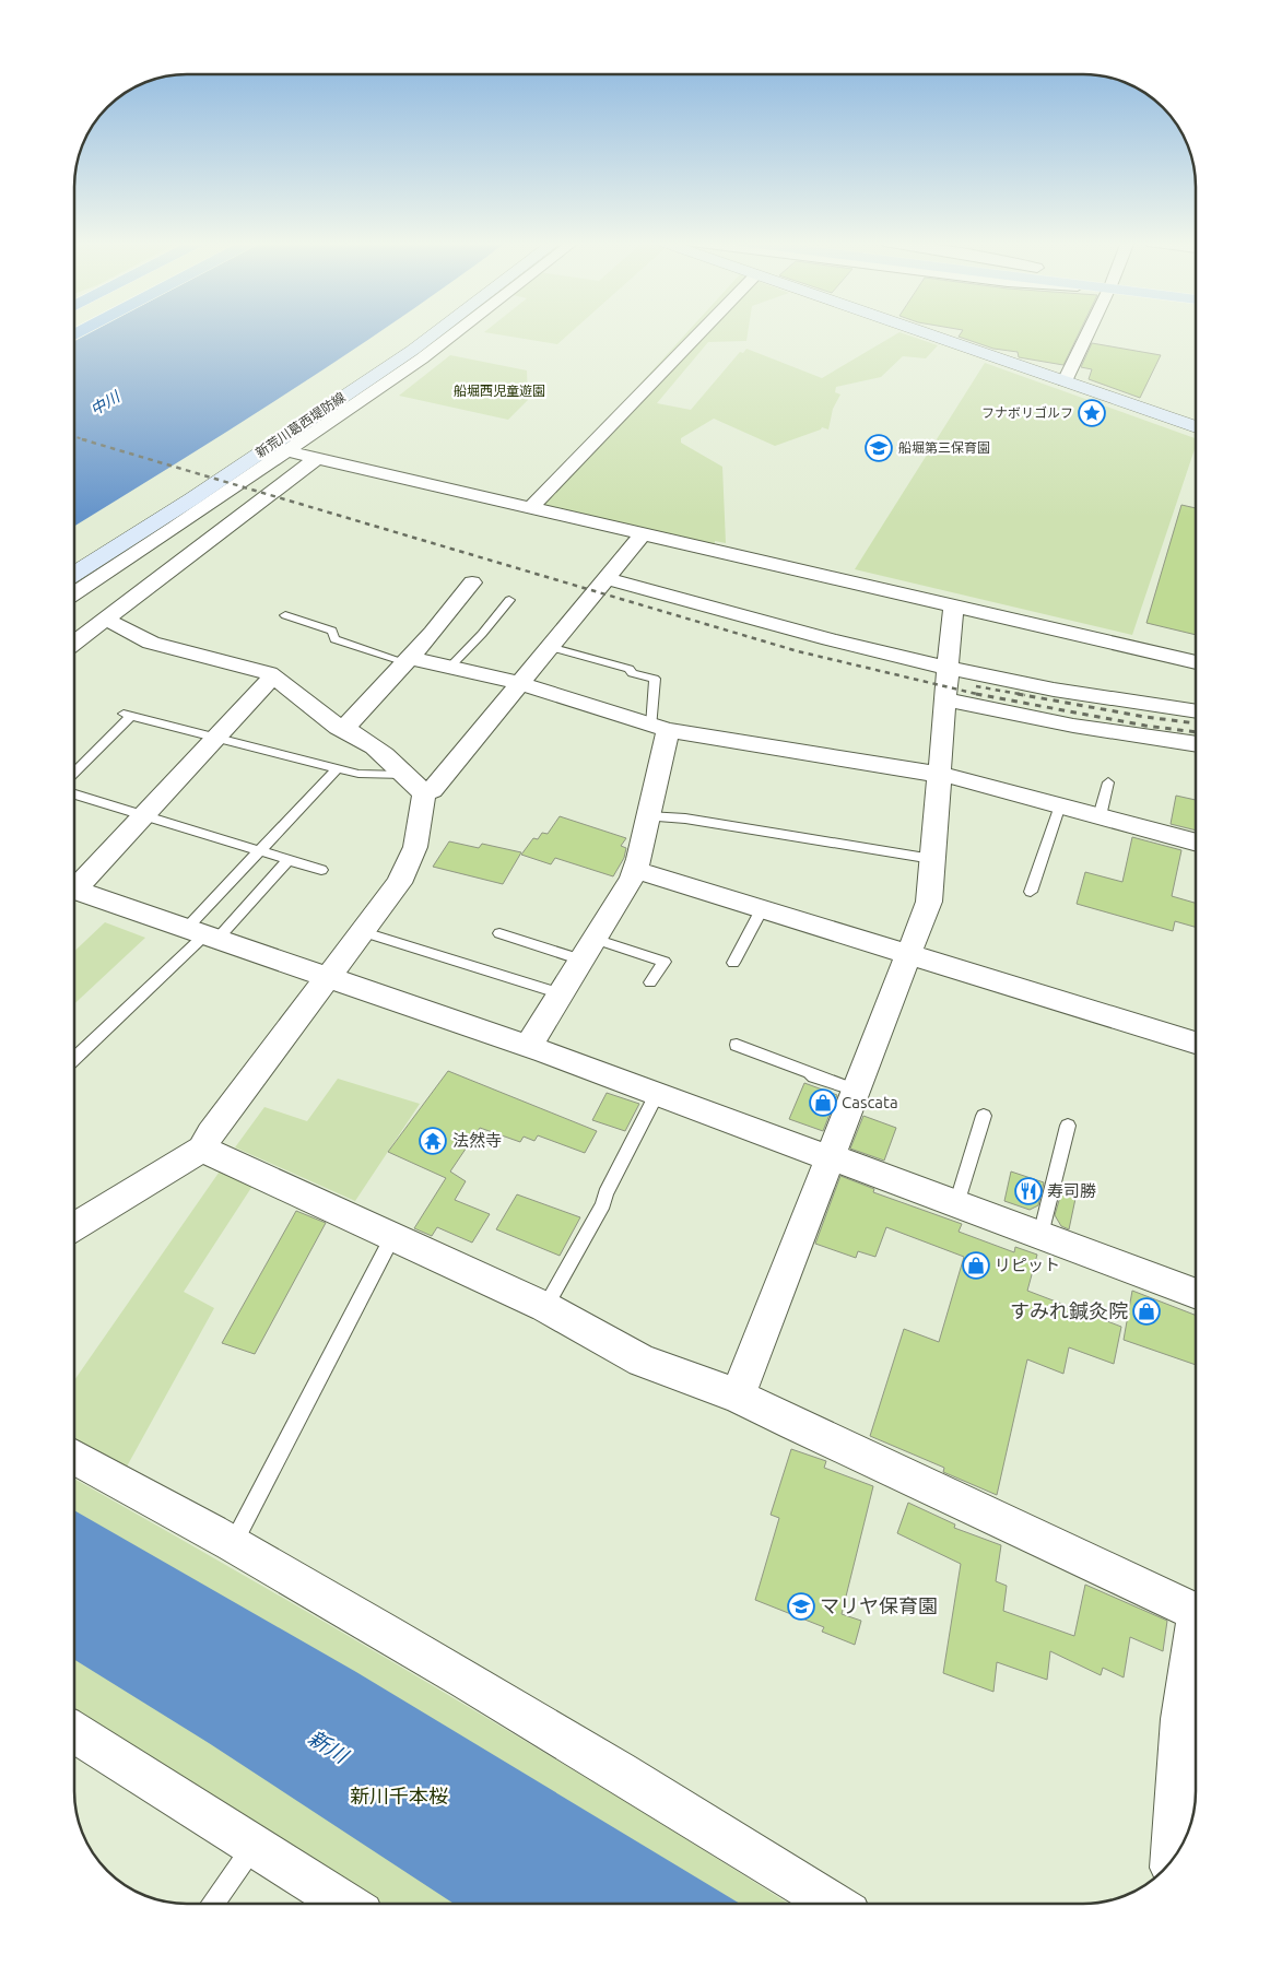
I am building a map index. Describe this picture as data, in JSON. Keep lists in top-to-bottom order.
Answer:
{
  "streets": {
    "main road": ["新荒川葛西堤防線"]
  },
  "water": ["中川", "新川"],
  "parks": ["船堀西児童遊園", "新川千本桜"],
  "places": {
    "place": ["フナボリゴルフ"],
    "school or university": ["船堀第三保育園", "マリヤ保育園"],
    "shop": ["Cascata", "リピット", "すみれ鍼灸院"],
    "temple": ["法然寺"],
    "restaurant": ["寿司勝"]
  }
}
